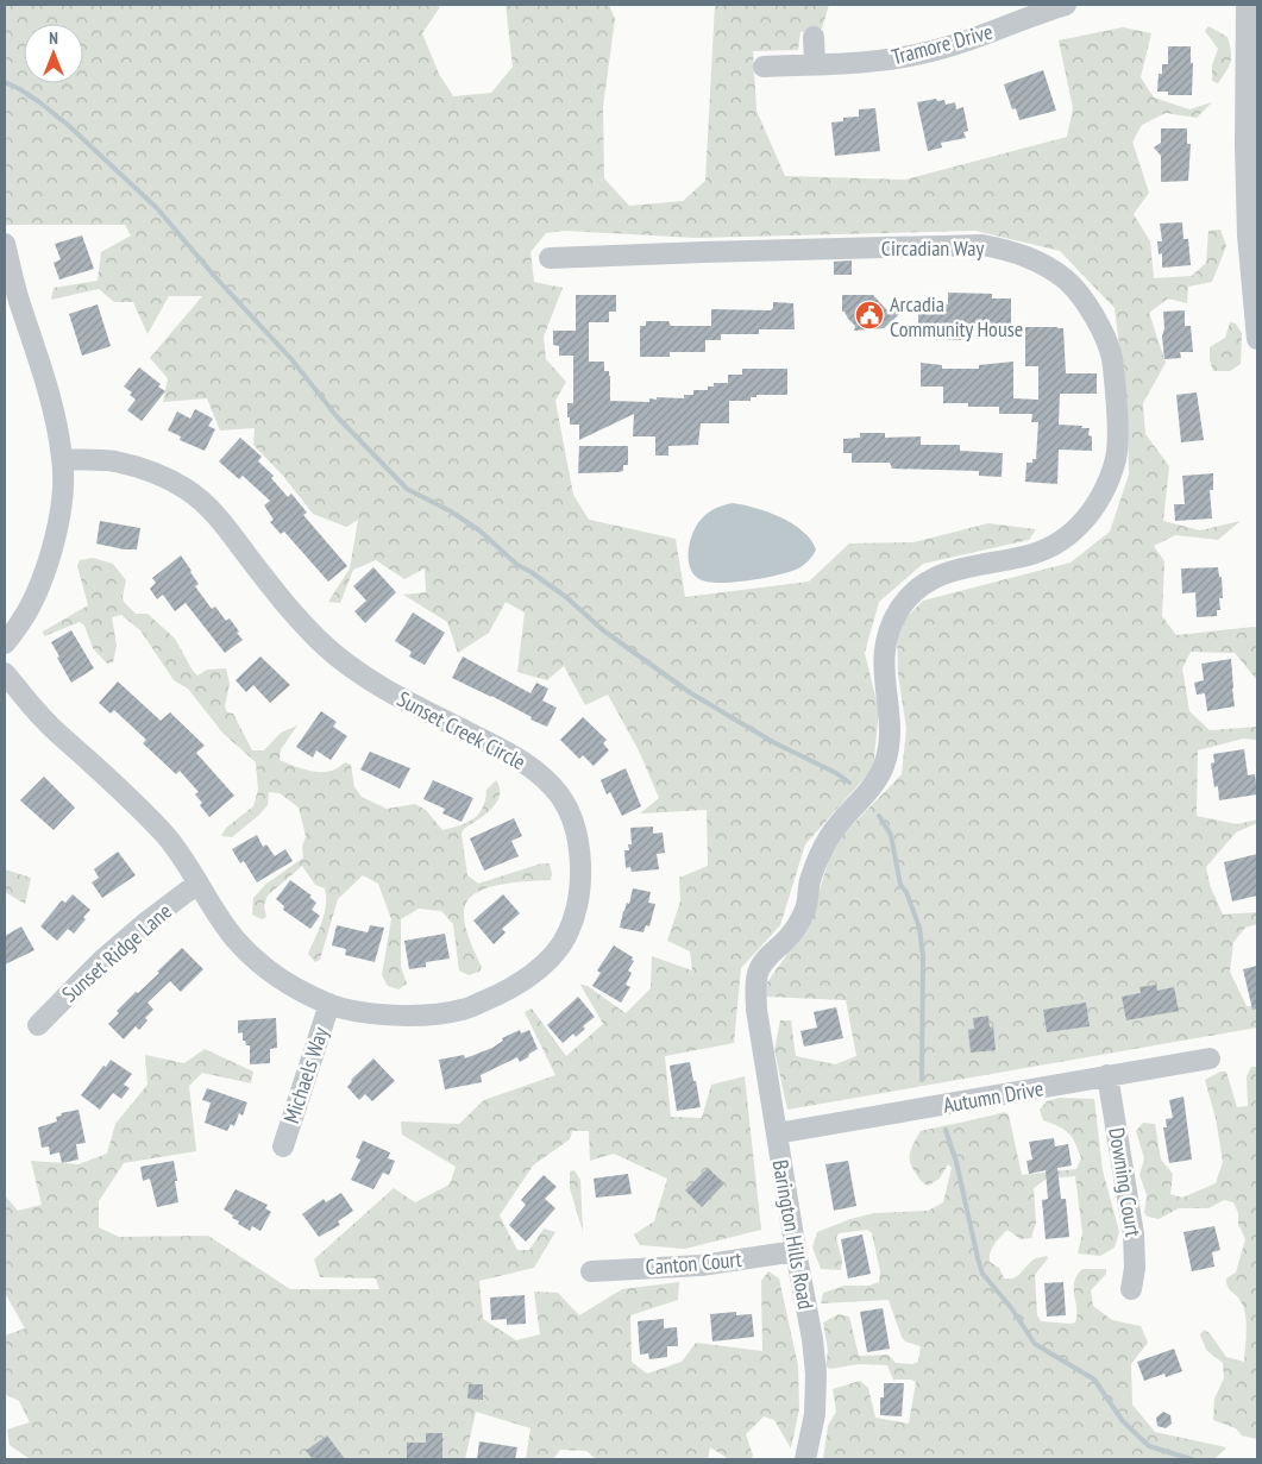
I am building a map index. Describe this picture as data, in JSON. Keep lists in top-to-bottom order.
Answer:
{
  "streets": {
    "street": [
      "Tramore Drive",
      "Circadian Way",
      "Sunset Creek Circle",
      "Sunset Ridge Lane",
      "Michaels Way",
      "Autumn Drive",
      "Downing Court",
      "Barington Hills Road",
      "Canton Court"
    ]
  },
  "crossings": [
    ["Circadian Way", "Barington Hills Road"],
    ["Sunset Creek Circle", "Sunset Ridge Lane"],
    ["Sunset Creek Circle", "Michaels Way"],
    ["Autumn Drive", "Downing Court"],
    ["Autumn Drive", "Barington Hills Road"],
    ["Barington Hills Road", "Canton Court"]
  ],
  "places": {
    "public building": ["Arcadia Community House"]
  },
  "north": "top"
}
